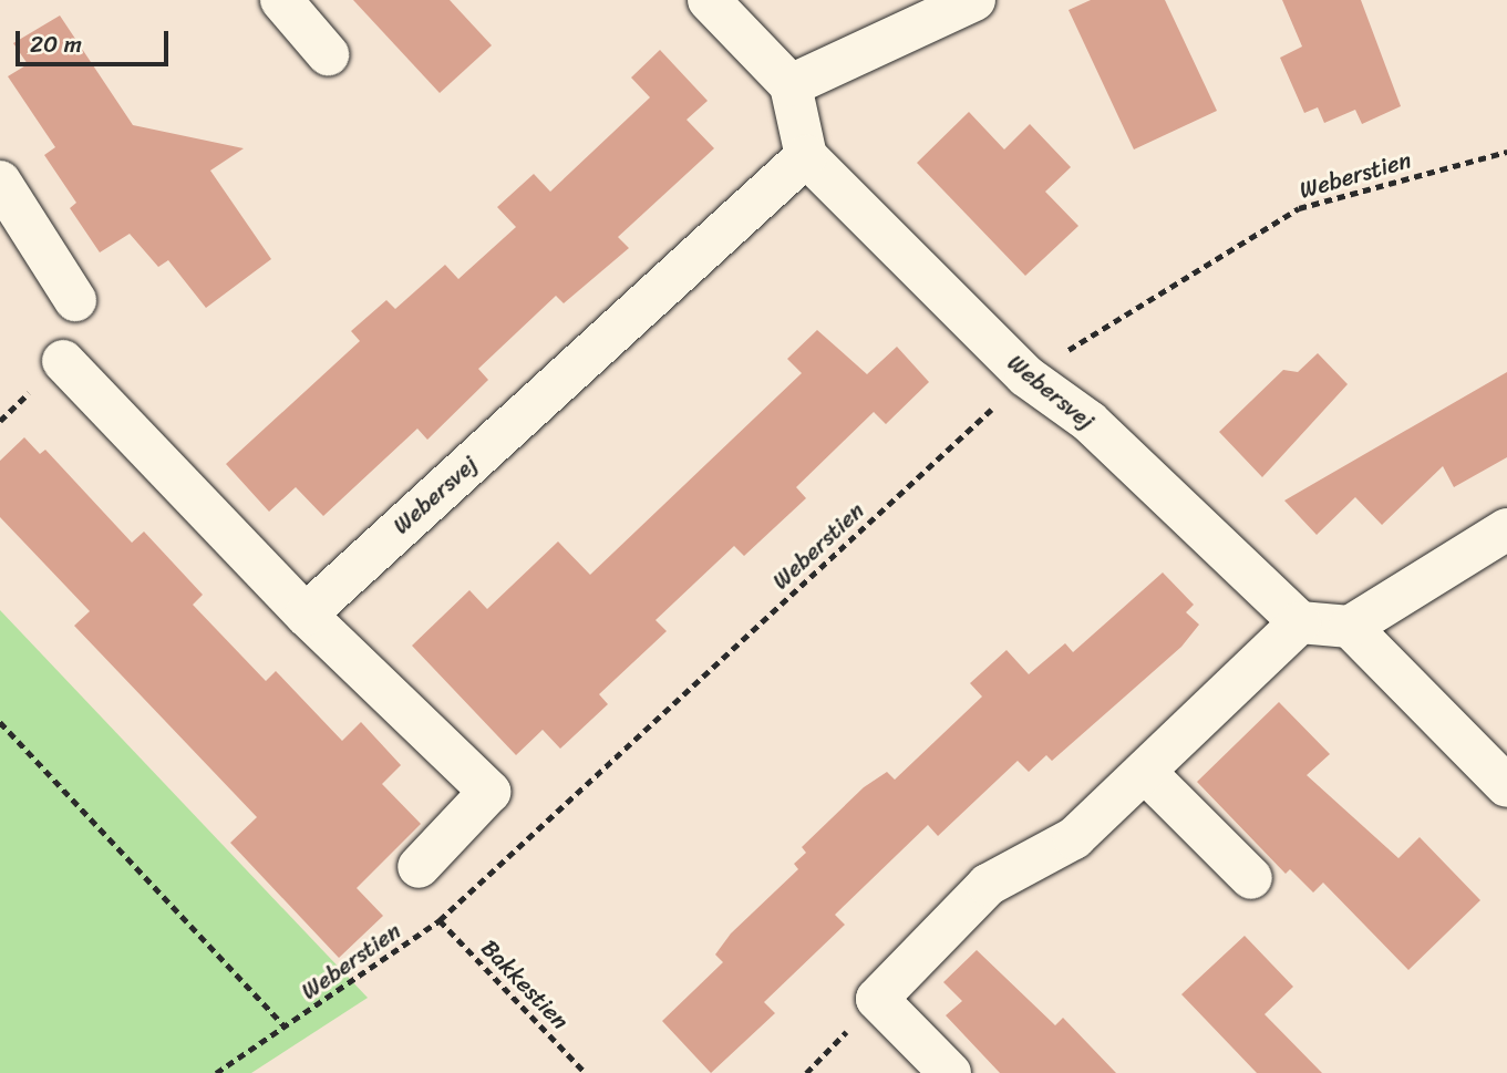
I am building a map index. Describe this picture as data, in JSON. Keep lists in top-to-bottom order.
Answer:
{
  "streets": {
    "street": ["Webersvej"],
    "path": ["Weberstien", "Bakkestien"]
  },
  "crossings": [
    ["Weberstien", "Webersvej"],
    ["Weberstien", "Bakkestien"]
  ],
  "scale_bar": "20 m"
}
